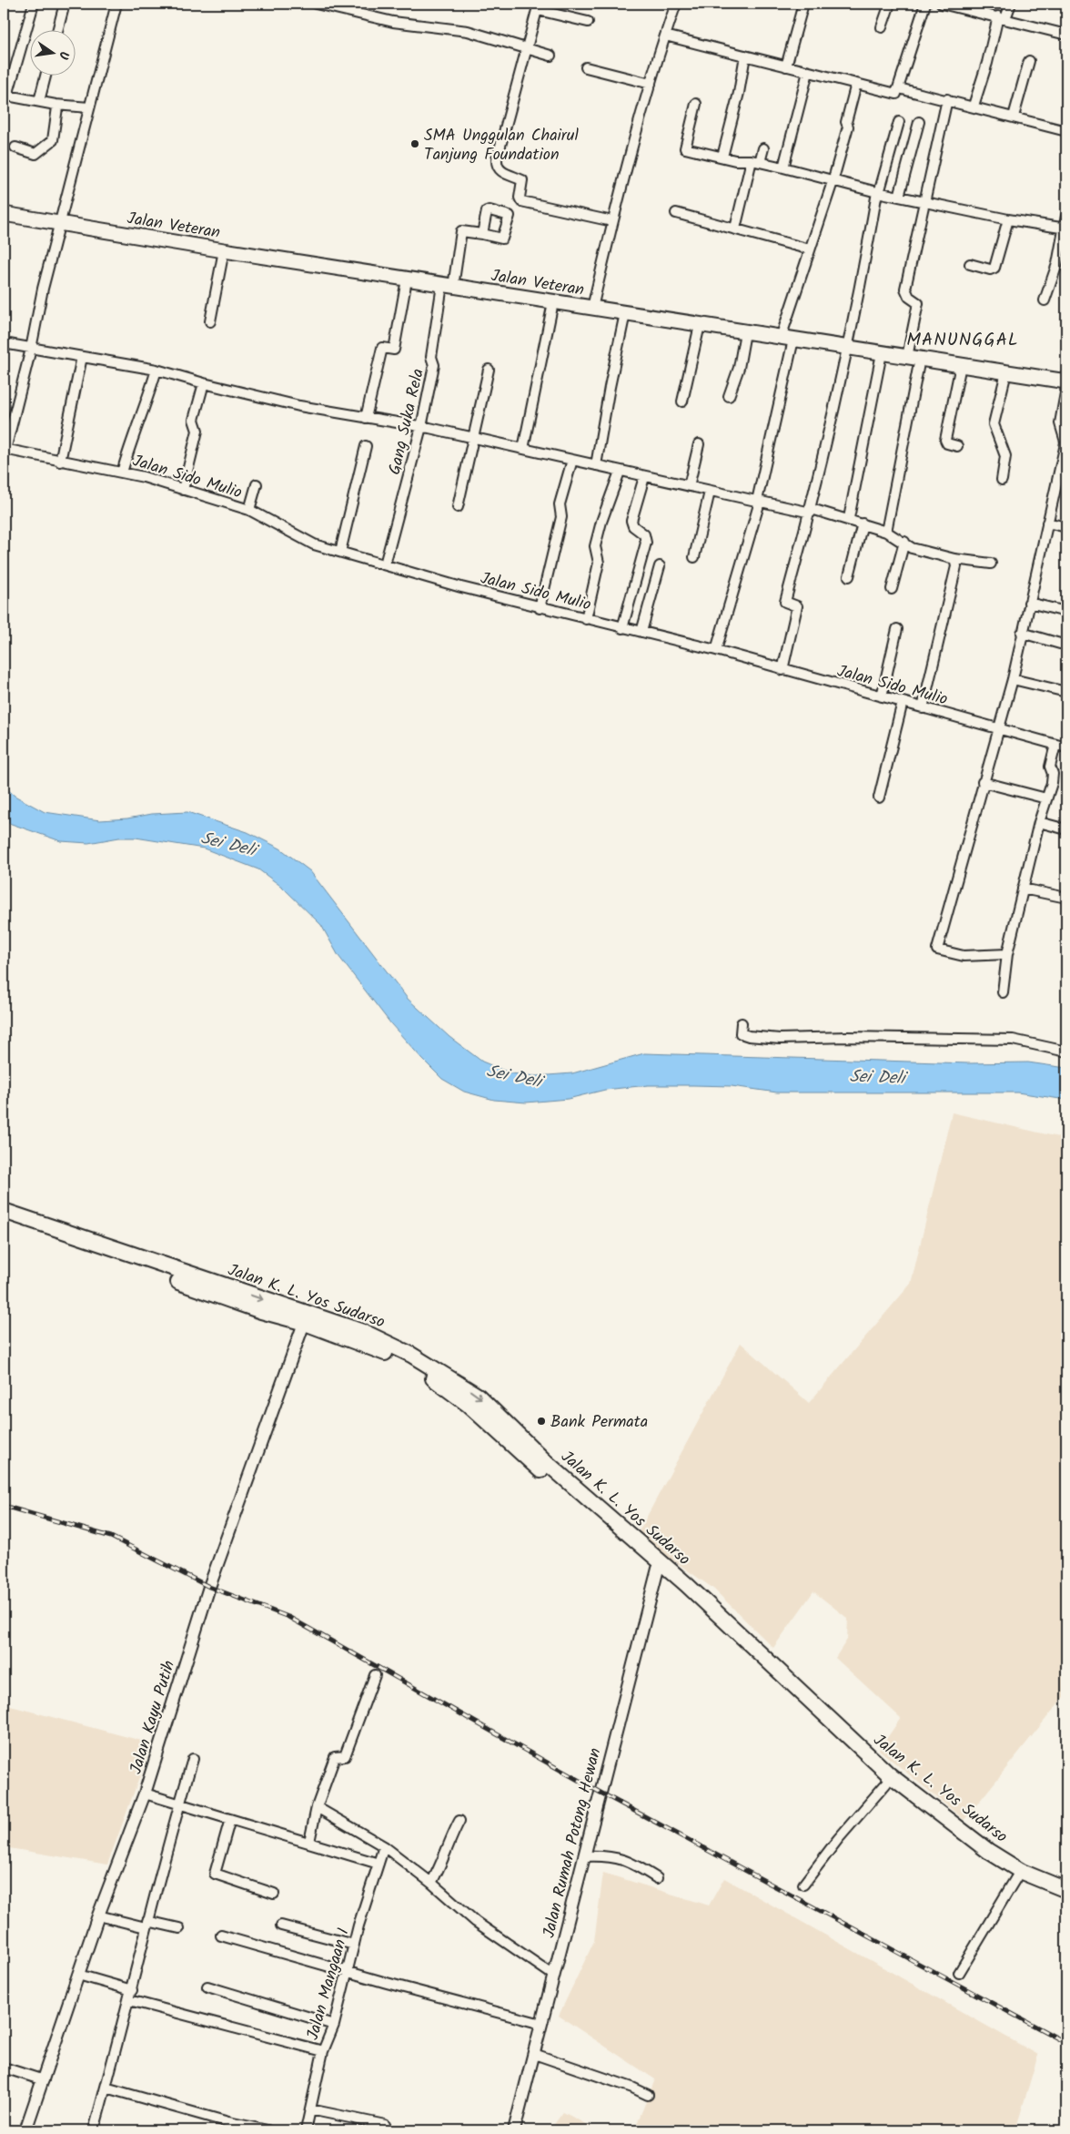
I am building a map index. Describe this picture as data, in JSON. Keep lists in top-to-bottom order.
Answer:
{
  "streets": {
    "highway": ["Jalan K. L. Yos Sudarso"],
    "main road": ["Jalan Veteran"],
    "street": [
      "Gang Suka Rela",
      "Jalan Sido Mulio",
      "Jalan Kayu Putih",
      "Jalan Rumah Potong Hewan",
      "Jalan Mangaan I"
    ]
  },
  "crossings": [
    ["Jalan Veteran", "Gang Suka Rela"],
    ["Gang Suka Rela", "Jalan Sido Mulio"],
    ["Jalan K. L. Yos Sudarso", "Jalan Kayu Putih"],
    ["Jalan K. L. Yos Sudarso", "Jalan Rumah Potong Hewan"]
  ],
  "districts": ["MANUNGGAL"],
  "water": ["Sei Deli"],
  "places": ["SMA Unggulan Chairul Tanjung Foundation", "Bank Permata"],
  "north": "right"
}
